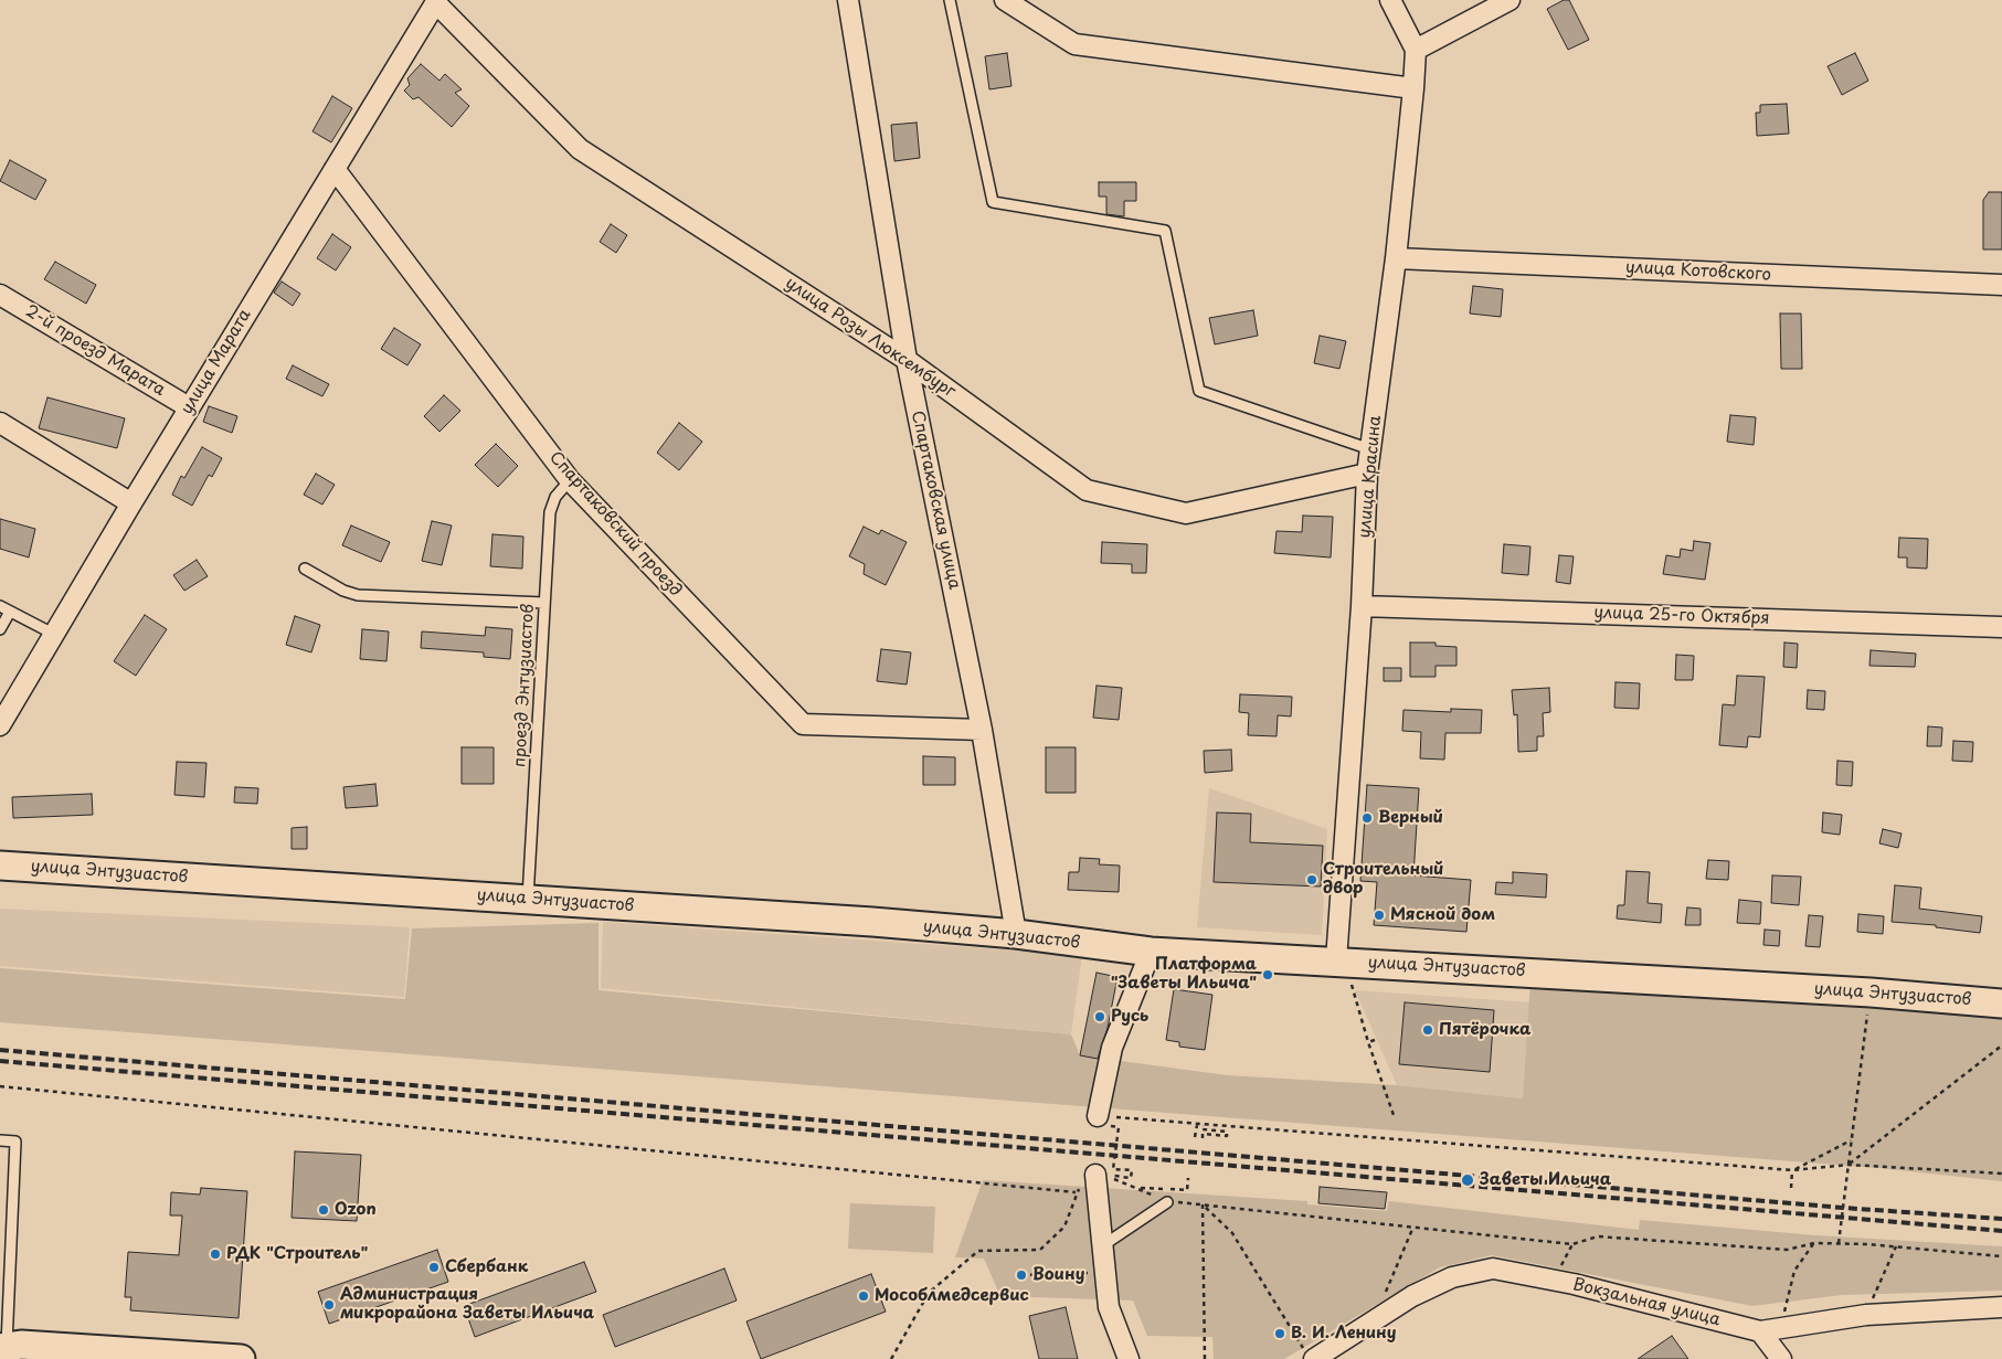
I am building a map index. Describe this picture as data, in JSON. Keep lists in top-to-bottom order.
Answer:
{
  "streets": {
    "street": [
      "улица Котовского",
      "улица Розы Люксембург",
      "2-й проезд Марата",
      "улица Марата",
      "улица Красина",
      "Спартаковская улица",
      "Спартаковский проезд",
      "улица 25-го Октября",
      "улица Энтузиастов",
      "Вокзальная улица"
    ],
    "lane": ["проезд Энтузиастов"]
  },
  "crossings": [
    ["улица Котовского", "улица Красина"],
    ["улица Розы Люксембург", "улица Марата"],
    ["улица Розы Люксембург", "улица Красина"],
    ["улица Розы Люксембург", "Спартаковская улица"],
    ["2-й проезд Марата", "улица Марата"],
    ["улица Марата", "Спартаковский проезд"],
    ["улица Красина", "улица 25-го Октября"],
    ["улица Красина", "улица Энтузиастов"],
    ["Спартаковская улица", "Спартаковский проезд"],
    ["Спартаковская улица", "улица Энтузиастов"],
    ["Спартаковский проезд", "проезд Энтузиастов"],
    ["проезд Энтузиастов", "улица Энтузиастов"]
  ],
  "places": [
    "Верный",
    "Строительный двор",
    "Мясной дом",
    "Платформа \"Заветы Ильича\"",
    "Русь",
    "Пятёрочка",
    "Заветы Ильича",
    "Ozon",
    "РДК \"Строитель\"",
    "Сбербанк",
    "Воину",
    "Мособлмедсервис",
    "Администрация микрорайона Заветы Ильича",
    "В. И. Ленину"
  ]
}
